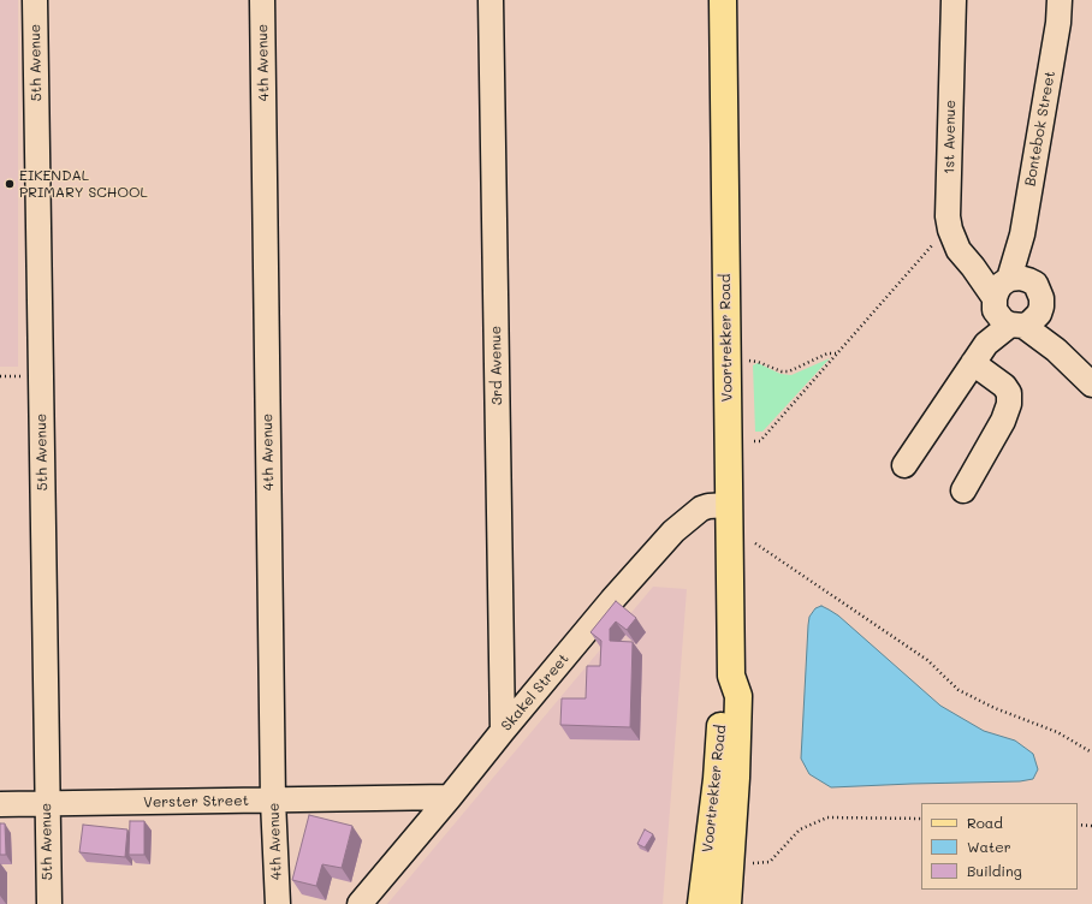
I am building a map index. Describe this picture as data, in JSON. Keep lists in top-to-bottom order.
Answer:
{
  "streets": {
    "main road": ["Voortrekker Road"],
    "street": [
      "5th Avenue",
      "4th Avenue",
      "Bontebok Street",
      "1st Avenue",
      "3rd Avenue",
      "Skakel Street",
      "Verster Street"
    ]
  },
  "crossings": [
    ["5th Avenue", "Verster Street"],
    ["4th Avenue", "Verster Street"],
    ["Bontebok Street", "1st Avenue"],
    ["Voortrekker Road", "Skakel Street"],
    ["3rd Avenue", "Skakel Street"],
    ["Skakel Street", "Verster Street"]
  ],
  "places": ["EIKENDAL PRIMARY SCHOOL"],
  "legend": ["Road", "Water", "Building"]
}
